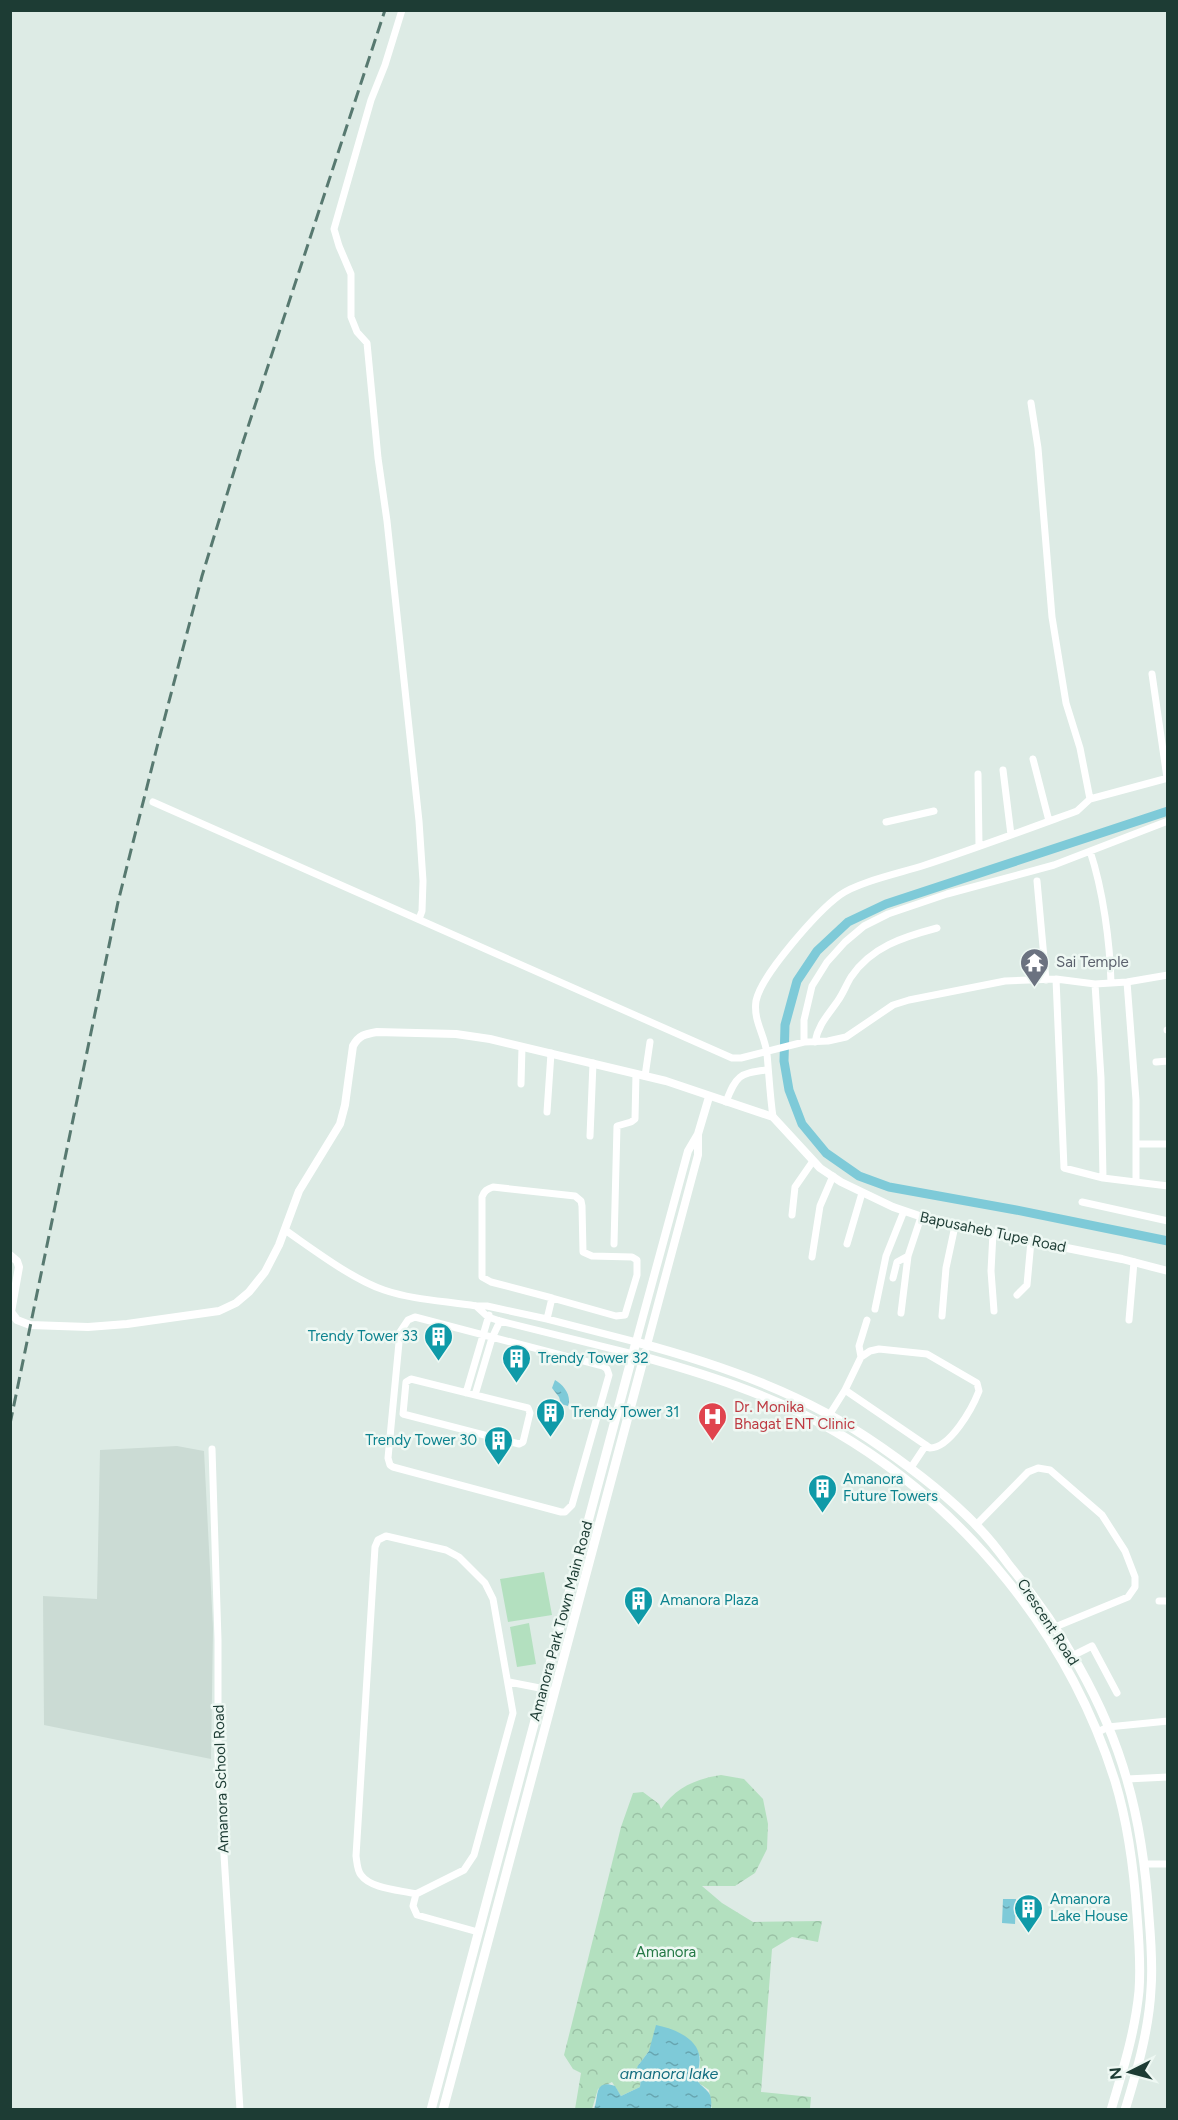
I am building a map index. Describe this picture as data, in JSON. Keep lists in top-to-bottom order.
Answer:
{
  "streets": {
    "main road": ["Amanora Park Town Main Road", "Crescent Road"],
    "street": ["Bapusaheb Tupe Road", "Amanora School Road"]
  },
  "crossings": [
    ["Amanora Park Town Main Road", "Crescent Road"]
  ],
  "water": ["amanora lake"],
  "parks": ["Amanora"],
  "places": {
    "temple": ["Sai Temple"],
    "building": [
      "Trendy Tower 33",
      "Trendy Tower 32",
      "Trendy Tower 31",
      "Trendy Tower 30",
      "Amanora Future Towers",
      "Amanora Plaza",
      "Amanora Lake House"
    ],
    "hospital": ["Dr. Monika Bhagat ENT Clinic"]
  },
  "north": "left"
}
